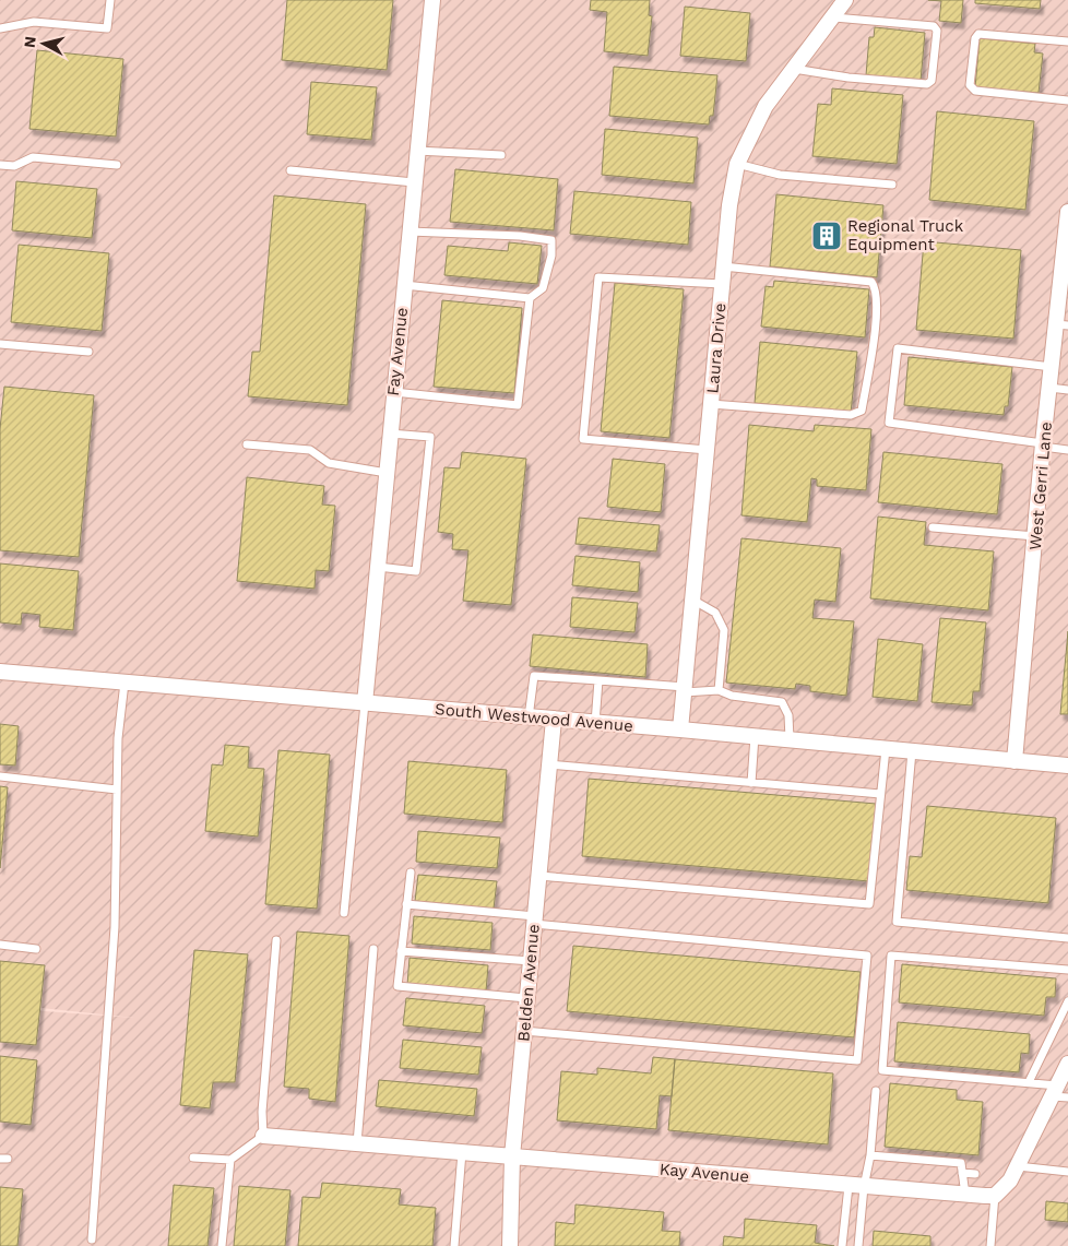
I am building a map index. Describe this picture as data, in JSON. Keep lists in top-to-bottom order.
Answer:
{
  "streets": {
    "street": [
      "Laura Drive",
      "Fay Avenue",
      "West Gerri Lane",
      "South Westwood Avenue",
      "Belden Avenue",
      "Kay Avenue"
    ]
  },
  "crossings": [
    ["Laura Drive", "South Westwood Avenue"],
    ["Fay Avenue", "South Westwood Avenue"],
    ["West Gerri Lane", "South Westwood Avenue"],
    ["South Westwood Avenue", "Belden Avenue"],
    ["Belden Avenue", "Kay Avenue"]
  ],
  "places": {
    "building": ["Regional Truck Equipment"]
  },
  "north": "left"
}
